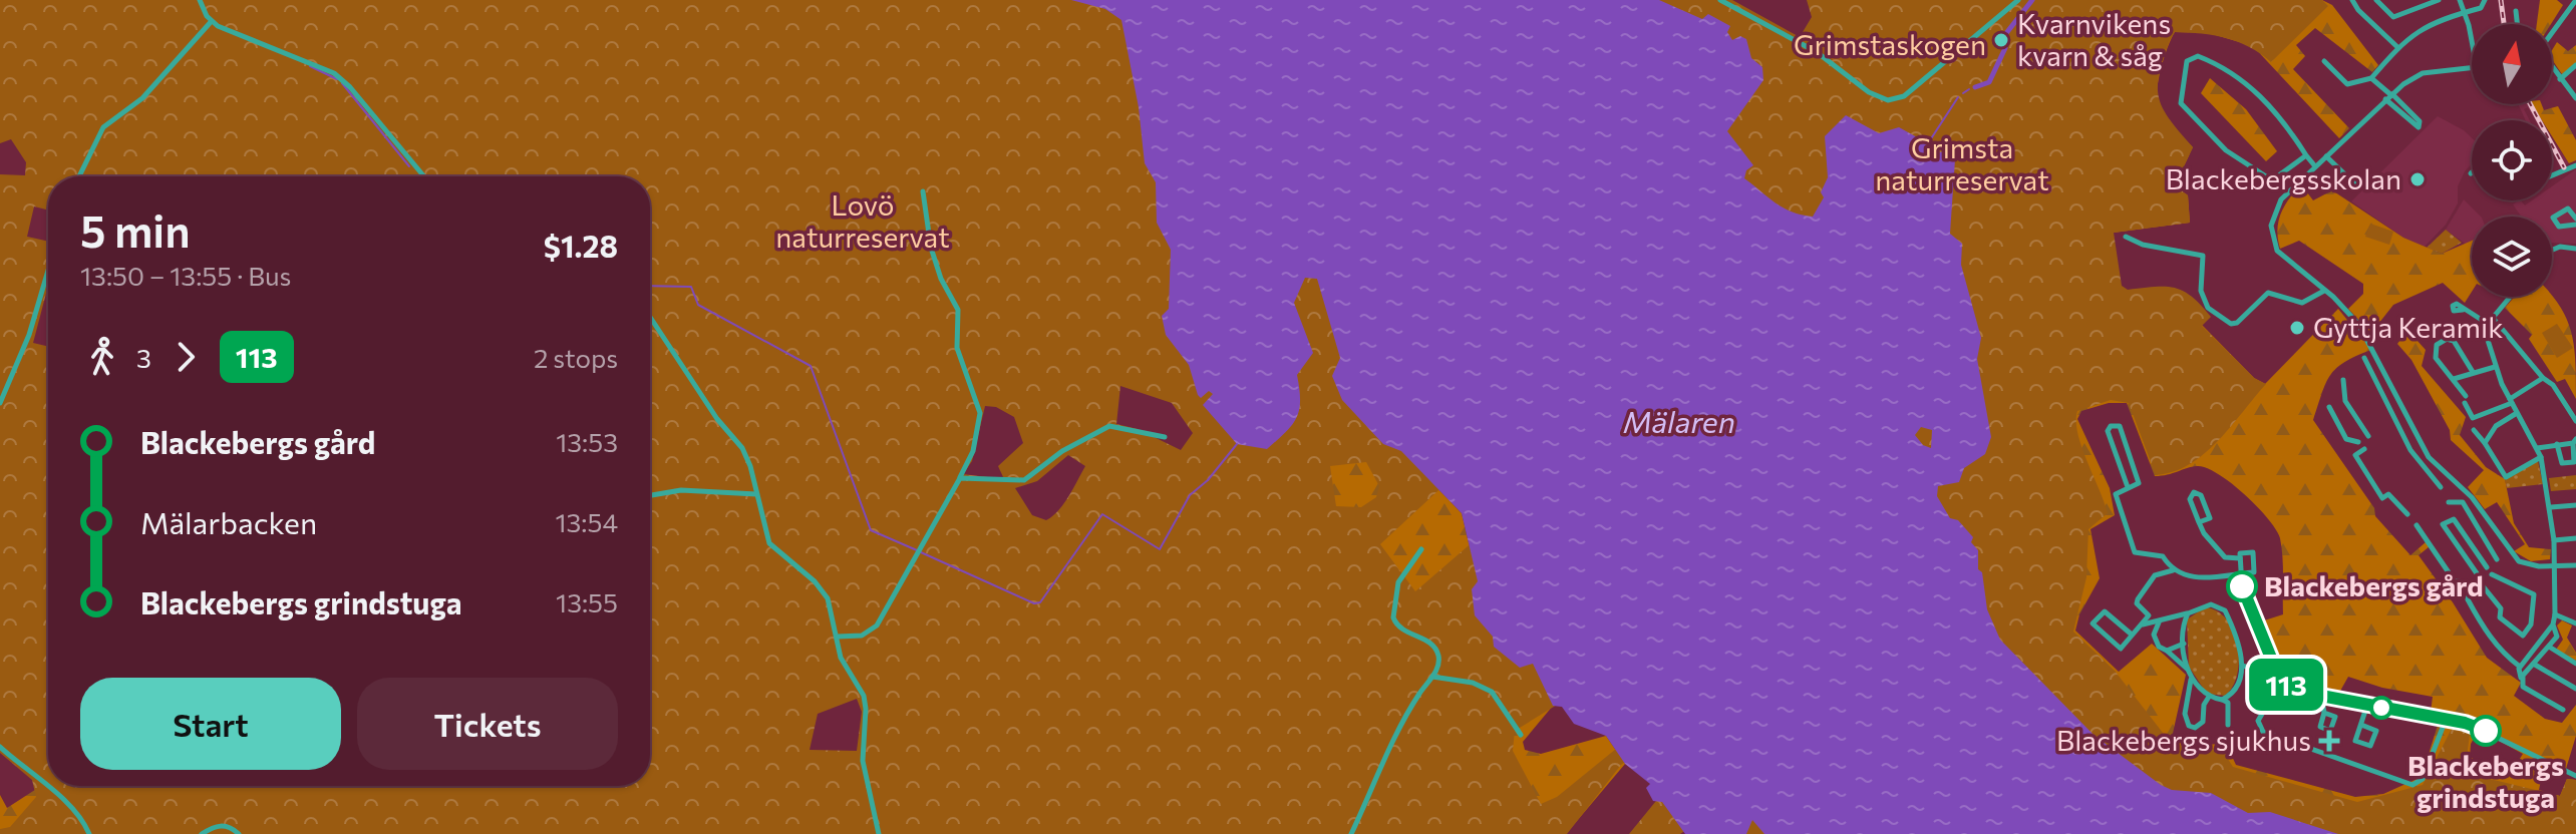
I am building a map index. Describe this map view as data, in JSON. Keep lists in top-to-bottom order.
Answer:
{
  "water": ["Mälaren"],
  "parks": ["Grimstaskogen", "Grimsta naturreservat", "Lovö naturreservat"],
  "places": {
    "other": [
      "Kvarnvikens kvarn & såg",
      "Blackebergsskolan",
      "Gyttja Keramik",
      "Blackebergs gård",
      "Blackebergs grindstuga"
    ],
    "health": ["Blackebergs sjukhus"]
  },
  "lines": ["bus line 113"],
  "north": "top",
  "page": {
    "on_map": "113",
    "heading": ["5 min", "13:50 – 13:55 · Bus", "$1.28"],
    "legs": ["3", "113", "2 stops"],
    "list": [
      {
        "name": "Blackebergs gård",
        "value": "13:53"
      },
      {
        "name": "Mälarbacken",
        "value": "13:54"
      },
      {
        "name": "Blackebergs grindstuga",
        "value": "13:55"
      }
    ],
    "buttons": ["Start", "Tickets"]
  }
}
